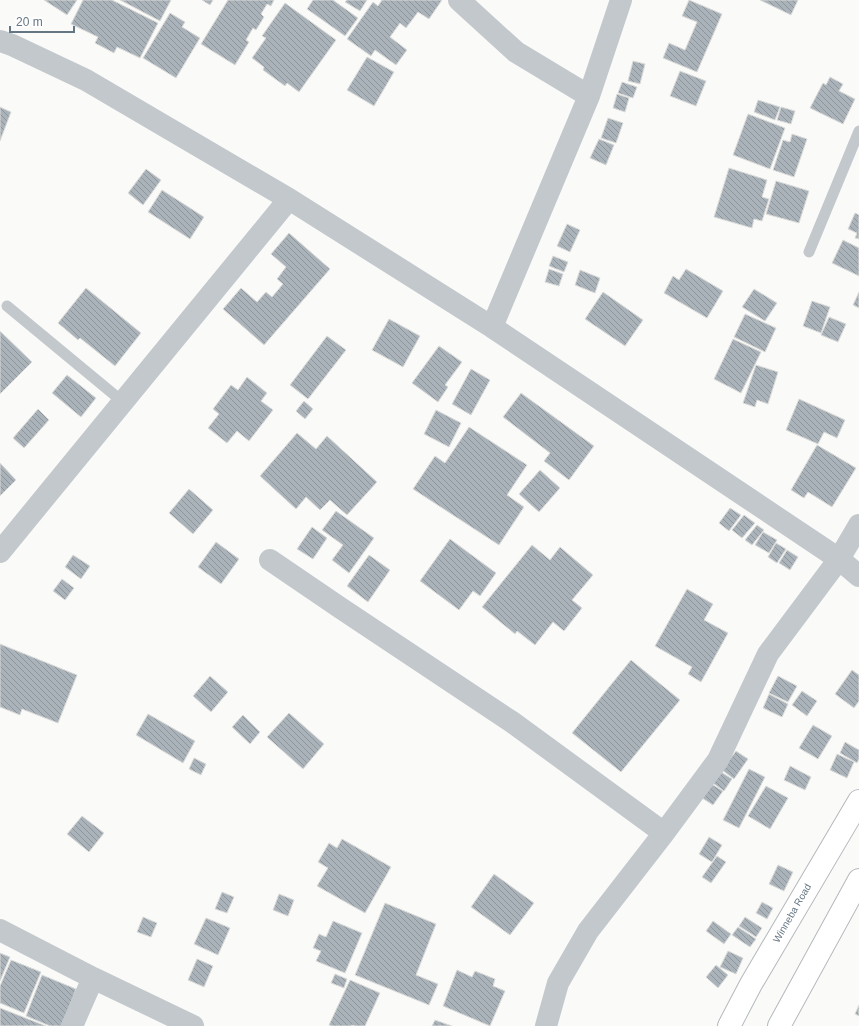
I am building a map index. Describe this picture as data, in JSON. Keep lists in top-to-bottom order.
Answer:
{
  "streets": {
    "highway": ["Winneba Road"]
  },
  "scale_bar": "20 m"
}
